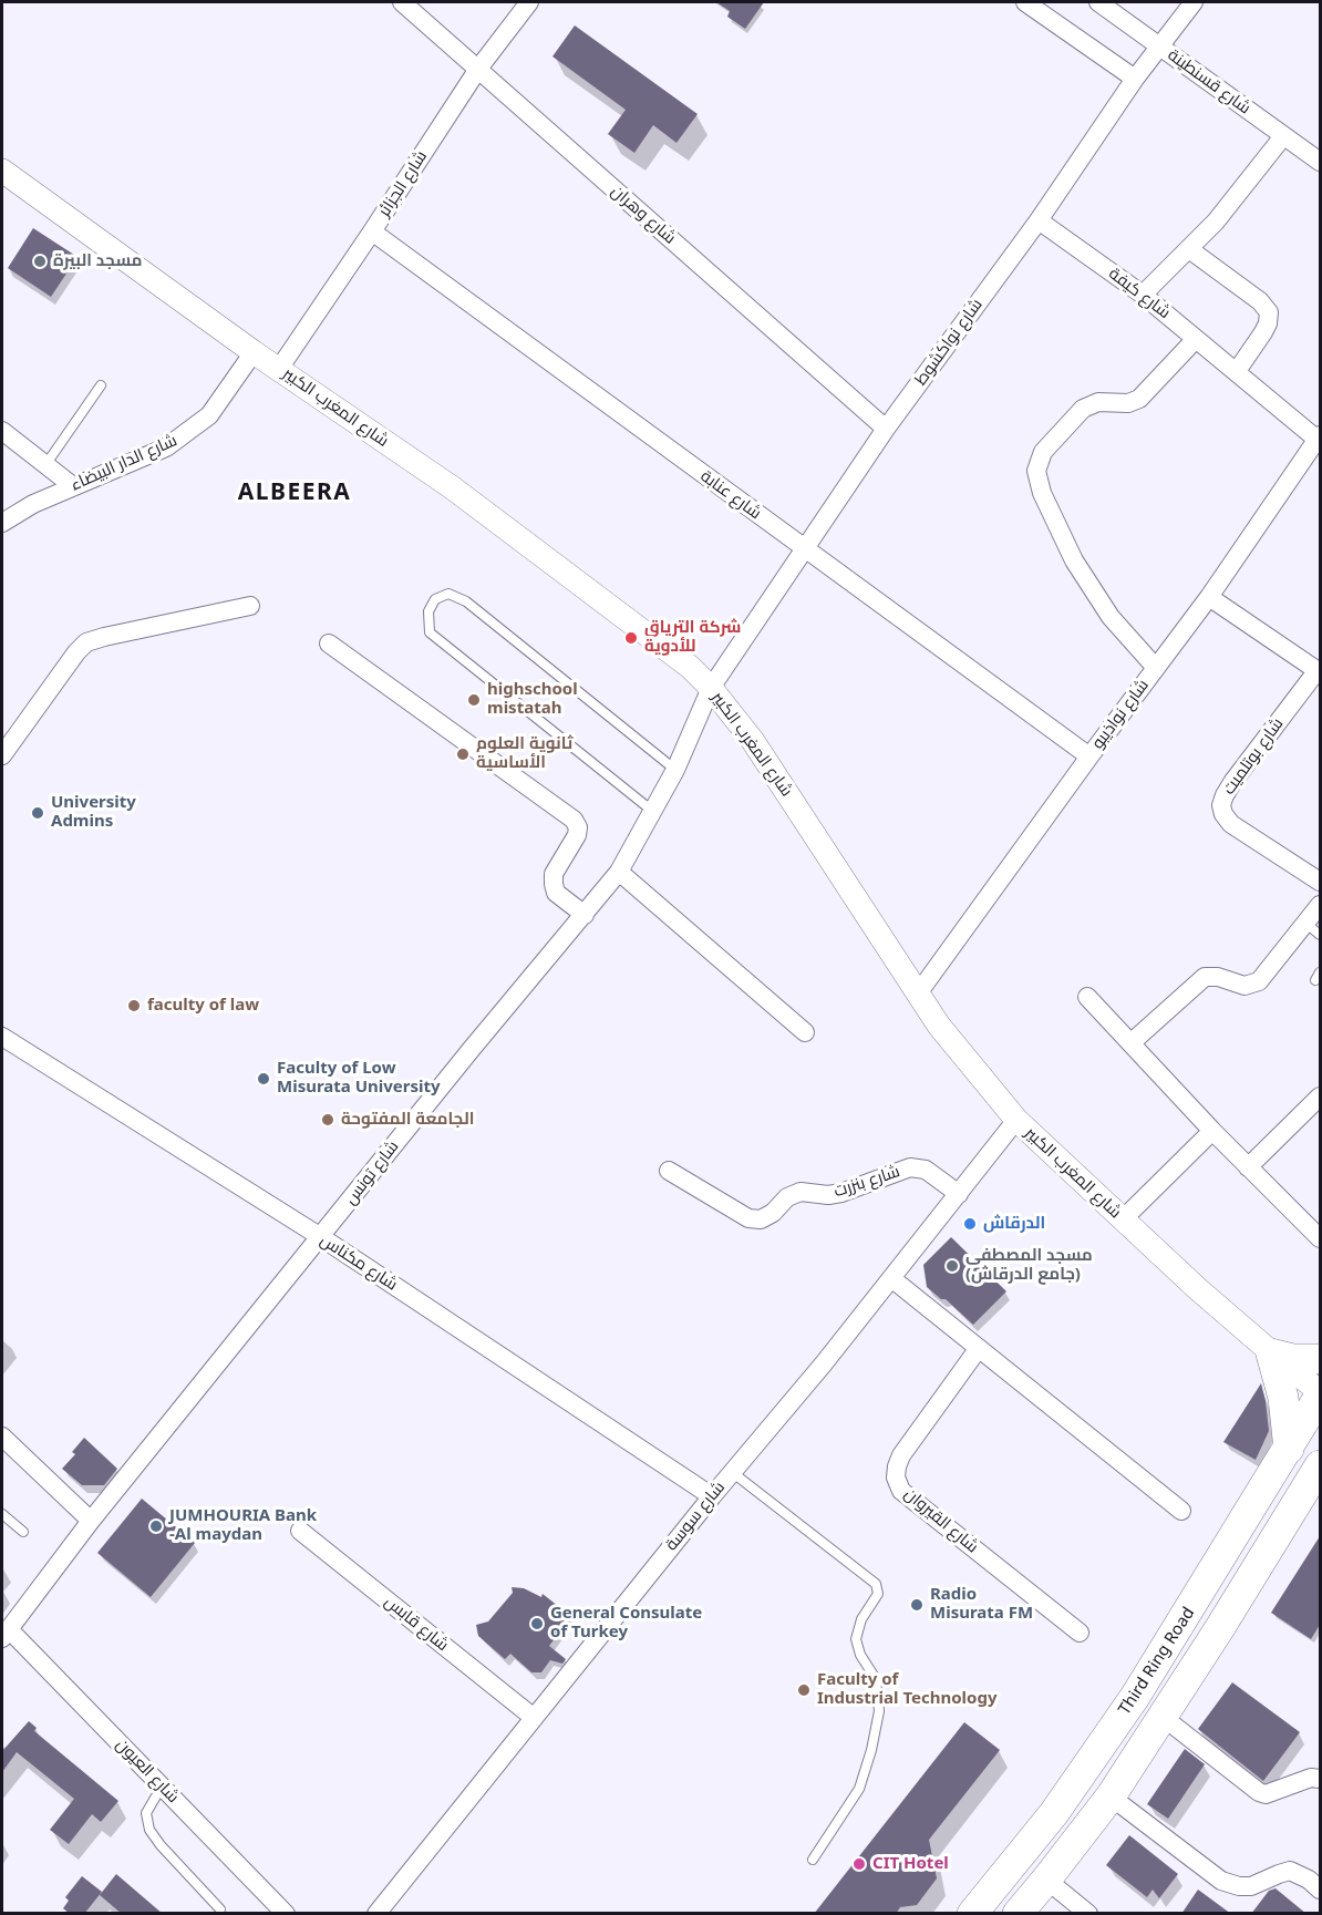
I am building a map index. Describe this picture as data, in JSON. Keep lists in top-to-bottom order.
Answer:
{
  "streets": {
    "main road": ["Third Ring Road"],
    "street": [
      "شارع قسنطينة",
      "شارع الجزائر",
      "شارع وهران",
      "شارع كيفة",
      "شارع نواكشوط",
      "شارع المغرب الكبير",
      "شارع الدار البيضاء",
      "شارع عنابة",
      "شارع نواذيبو",
      "شارع بوتلميت",
      "شارع تونس",
      "شارع بنزرت",
      "شارع مكناس",
      "شارع سوسة",
      "شارع القيروان",
      "شارع قابس",
      "شارع العيون"
    ]
  },
  "crossings": [
    ["شارع قسنطينة", "شارع نواكشوط"],
    ["شارع الجزائر", "شارع وهران"],
    ["شارع الجزائر", "شارع المغرب الكبير"],
    ["شارع الجزائر", "شارع عنابة"],
    ["شارع وهران", "شارع نواكشوط"],
    ["شارع كيفة", "شارع نواكشوط"],
    ["شارع كيفة", "شارع نواذيبو"],
    ["شارع نواكشوط", "شارع المغرب الكبير"],
    ["شارع نواكشوط", "شارع عنابة"],
    ["شارع نواكشوط", "شارع تونس"],
    ["شارع المغرب الكبير", "شارع الدار البيضاء"],
    ["شارع المغرب الكبير", "شارع نواذيبو"],
    ["شارع المغرب الكبير", "شارع تونس"],
    ["شارع المغرب الكبير", "شارع سوسة"],
    ["شارع المغرب الكبير", "Third Ring Road"],
    ["شارع عنابة", "شارع نواذيبو"],
    ["شارع تونس", "شارع مكناس"],
    ["شارع تونس", "شارع العيون"],
    ["شارع بنزرت", "شارع سوسة"],
    ["شارع مكناس", "شارع سوسة"],
    ["شارع سوسة", "شارع قابس"]
  ],
  "districts": ["ALBEERA"],
  "places": [
    "مسجد البيرة",
    "شركة الترياق للأدوية",
    "highschool mistatah",
    "ثانوية العلوم الأساسية",
    "University Admins",
    "faculty of law",
    "Faculty of Low Misurata University",
    "الجامعة المفتوحة",
    "الدرقاش",
    "مسجد المصطفى (جامع الدرقاش)",
    "JUMHOURIA Bank -Al maydan",
    "Radio Misurata FM",
    "General Consulate of Turkey",
    "Faculty of Industrial Technology",
    "CIT Hotel"
  ]
}
